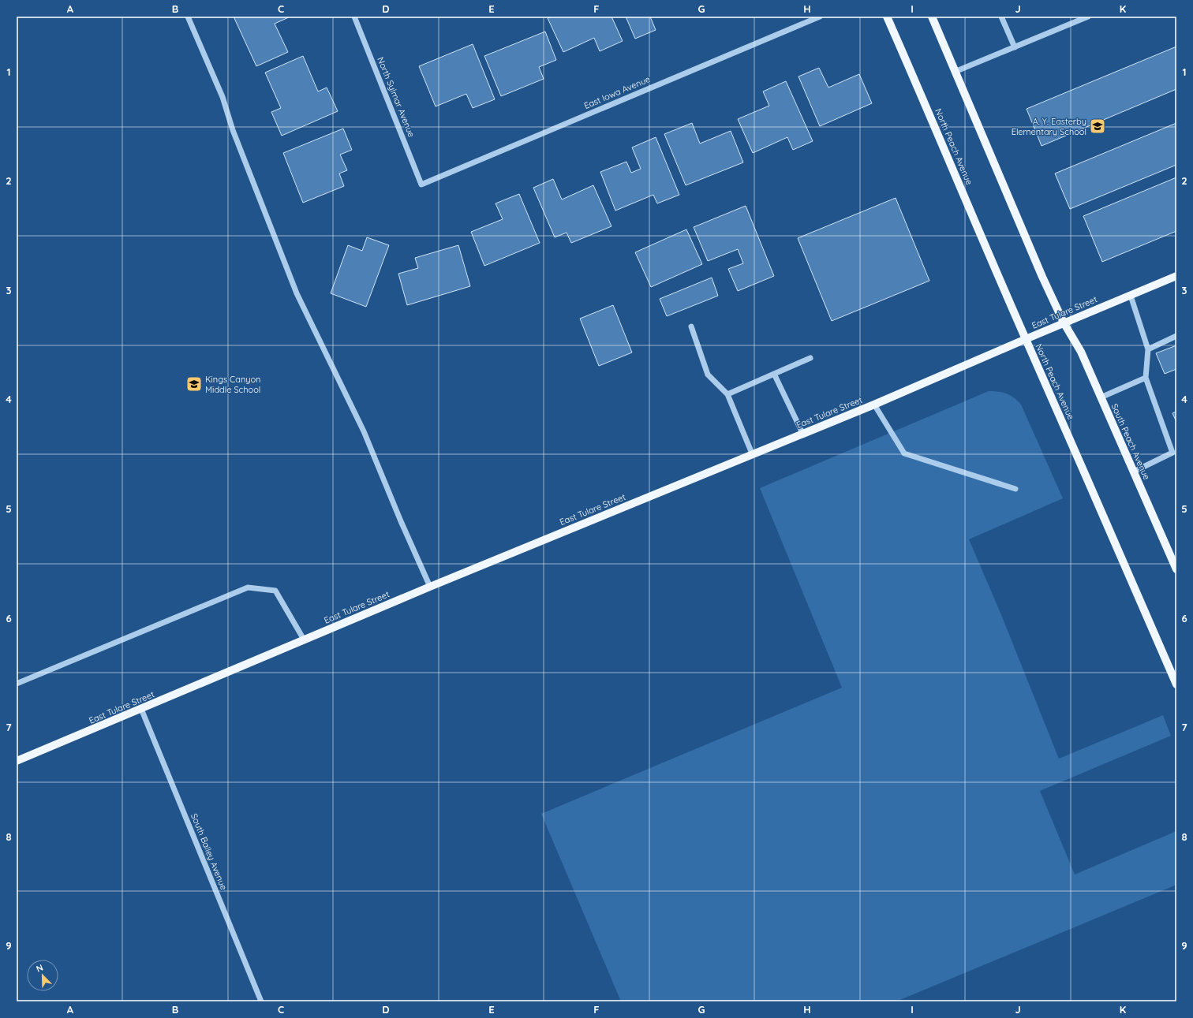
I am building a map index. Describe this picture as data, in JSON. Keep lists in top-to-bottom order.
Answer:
{
  "streets": {
    "main road": ["North Peach Avenue", "East Tulare Street", "South Peach Avenue"],
    "street": ["East Iowa Avenue", "North Sylmar Avenue", "South Bailey Avenue"]
  },
  "crossings": [
    ["East Iowa Avenue", "North Sylmar Avenue"],
    ["North Peach Avenue", "East Tulare Street"],
    ["East Tulare Street", "South Peach Avenue"],
    ["East Tulare Street", "South Bailey Avenue"]
  ],
  "places": {
    "school or university": ["A. Y. Easterby Elementary School", "Kings Canyon Middle School"]
  },
  "north": "top left",
  "grid": {
    "columns": [
      "A",
      "B",
      "C",
      "D",
      "E",
      "F",
      "G",
      "H",
      "I",
      "J",
      "K"
    ],
    "rows": [
      "1",
      "2",
      "3",
      "4",
      "5",
      "6",
      "7",
      "8",
      "9"
    ]
  }
}
